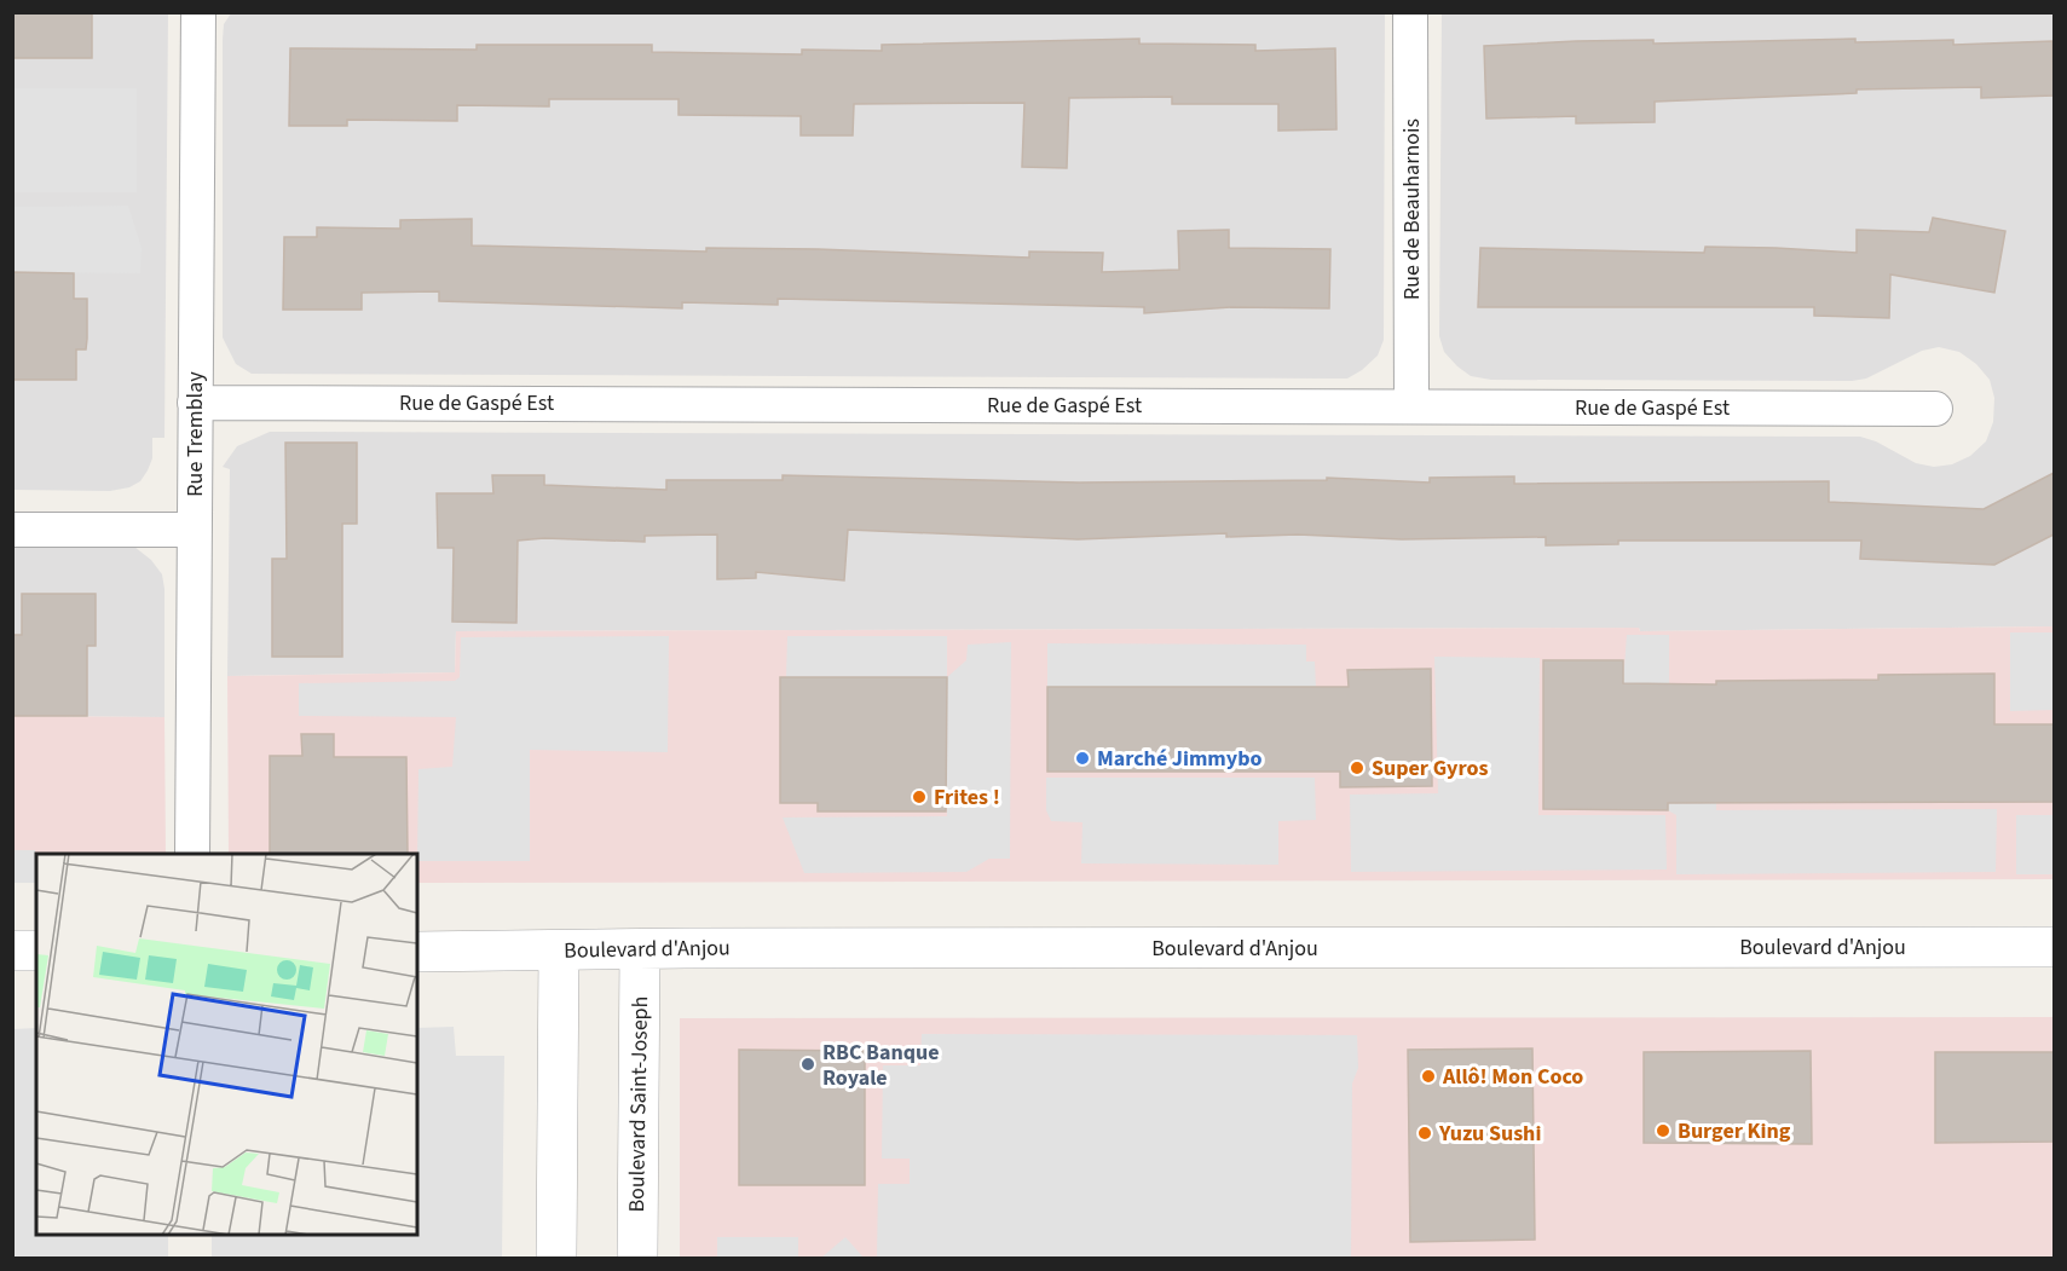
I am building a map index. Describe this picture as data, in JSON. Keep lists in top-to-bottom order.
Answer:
{
  "streets": {
    "street": [
      "Rue de Beauharnois",
      "Rue de Gaspé Est",
      "Rue Tremblay",
      "Boulevard d'Anjou",
      "Boulevard Saint-Joseph"
    ]
  },
  "crossings": [
    ["Rue de Beauharnois", "Rue de Gaspé Est"],
    ["Rue de Gaspé Est", "Rue Tremblay"],
    ["Boulevard d'Anjou", "Boulevard Saint-Joseph"]
  ],
  "places": [
    "Marché Jimmybo",
    "Super Gyros",
    "Frites !",
    "RBC Banque Royale",
    "Allô! Mon Coco",
    "Burger King",
    "Yuzu Sushi"
  ]
}
